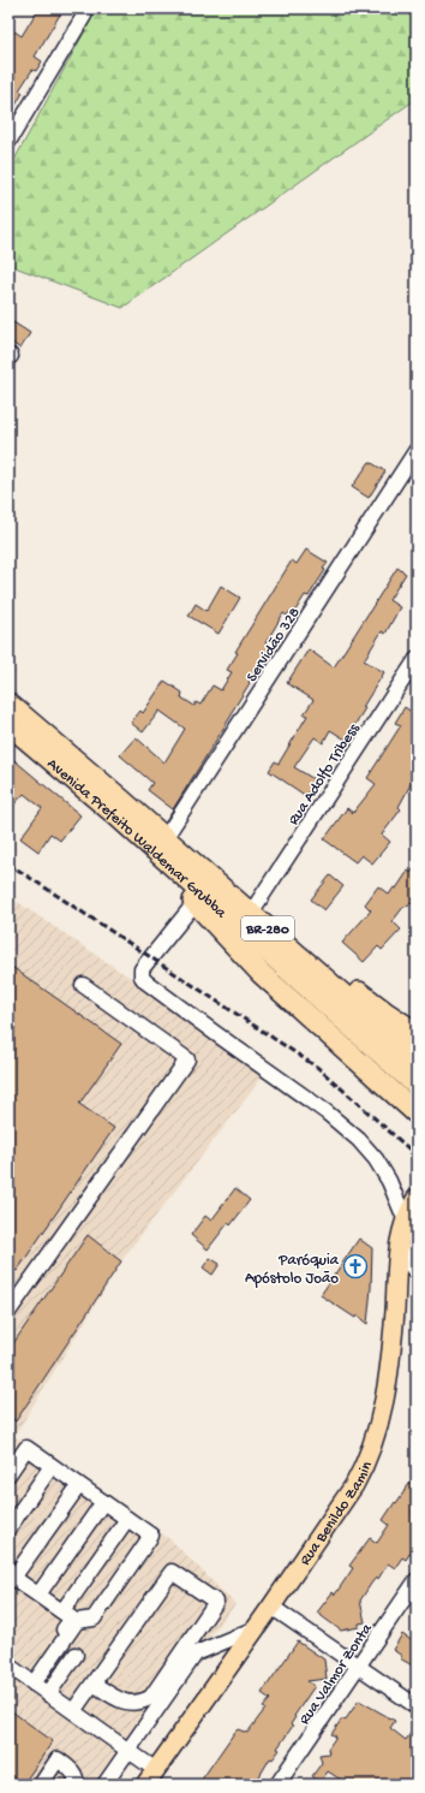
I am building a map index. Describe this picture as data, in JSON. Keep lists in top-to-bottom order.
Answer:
{
  "streets": {
    "highway": ["Avenida Prefeito Waldemar Grubba", "BR-280"],
    "main road": ["Rua Benildo Zamin"],
    "street": ["Servidão 328", "Rua Adolfo Tribess", "Rua Valmor Zonta"]
  },
  "places": {
    "church": ["Paróquia Apóstolo João"]
  }
}
